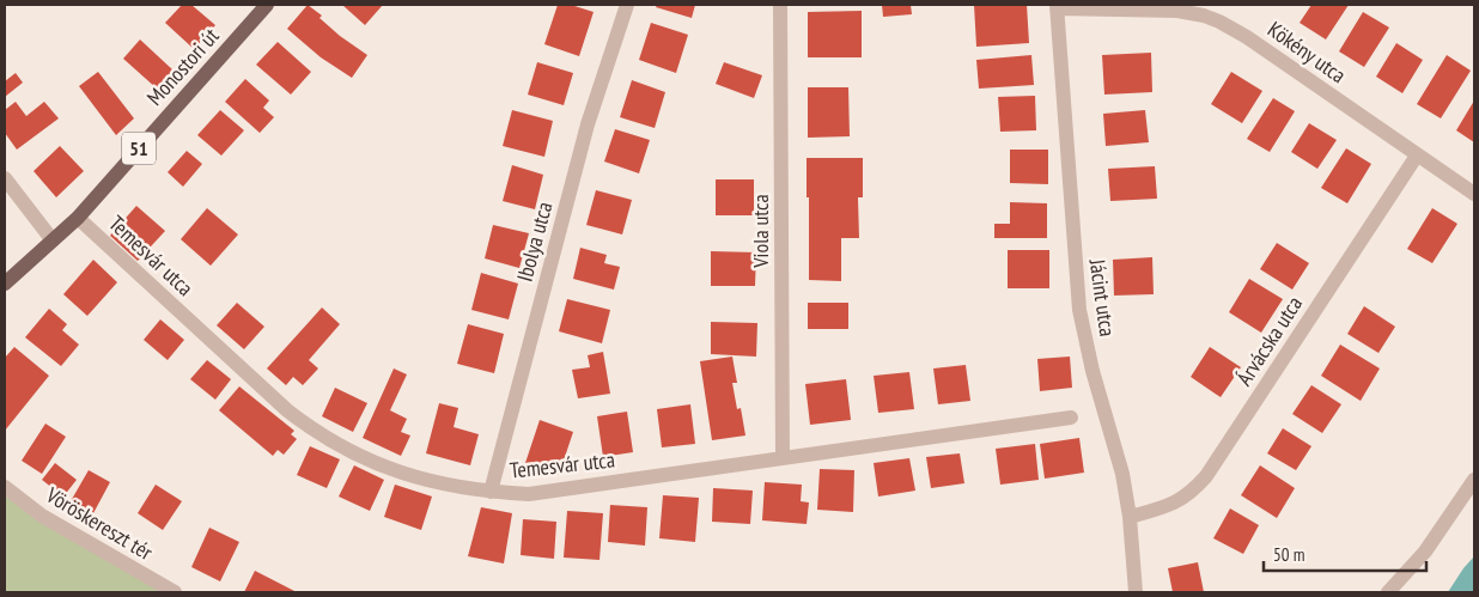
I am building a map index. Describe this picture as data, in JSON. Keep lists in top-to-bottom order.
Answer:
{
  "streets": {
    "main road": ["Monostori út", "51"],
    "street": [
      "Kökény utca",
      "Viola utca",
      "Ibolya utca",
      "Temesvár utca",
      "Jácint utca",
      "Árvácska utca",
      "Vöröskereszt tér"
    ]
  },
  "crossings": [
    ["Kökény utca", "Jácint utca"],
    ["Kökény utca", "Árvácska utca"],
    ["Monostori út", "Temesvár utca"],
    ["Viola utca", "Temesvár utca"],
    ["Ibolya utca", "Temesvár utca"],
    ["Jácint utca", "Árvácska utca"]
  ],
  "scale_bar": "50 m"
}
